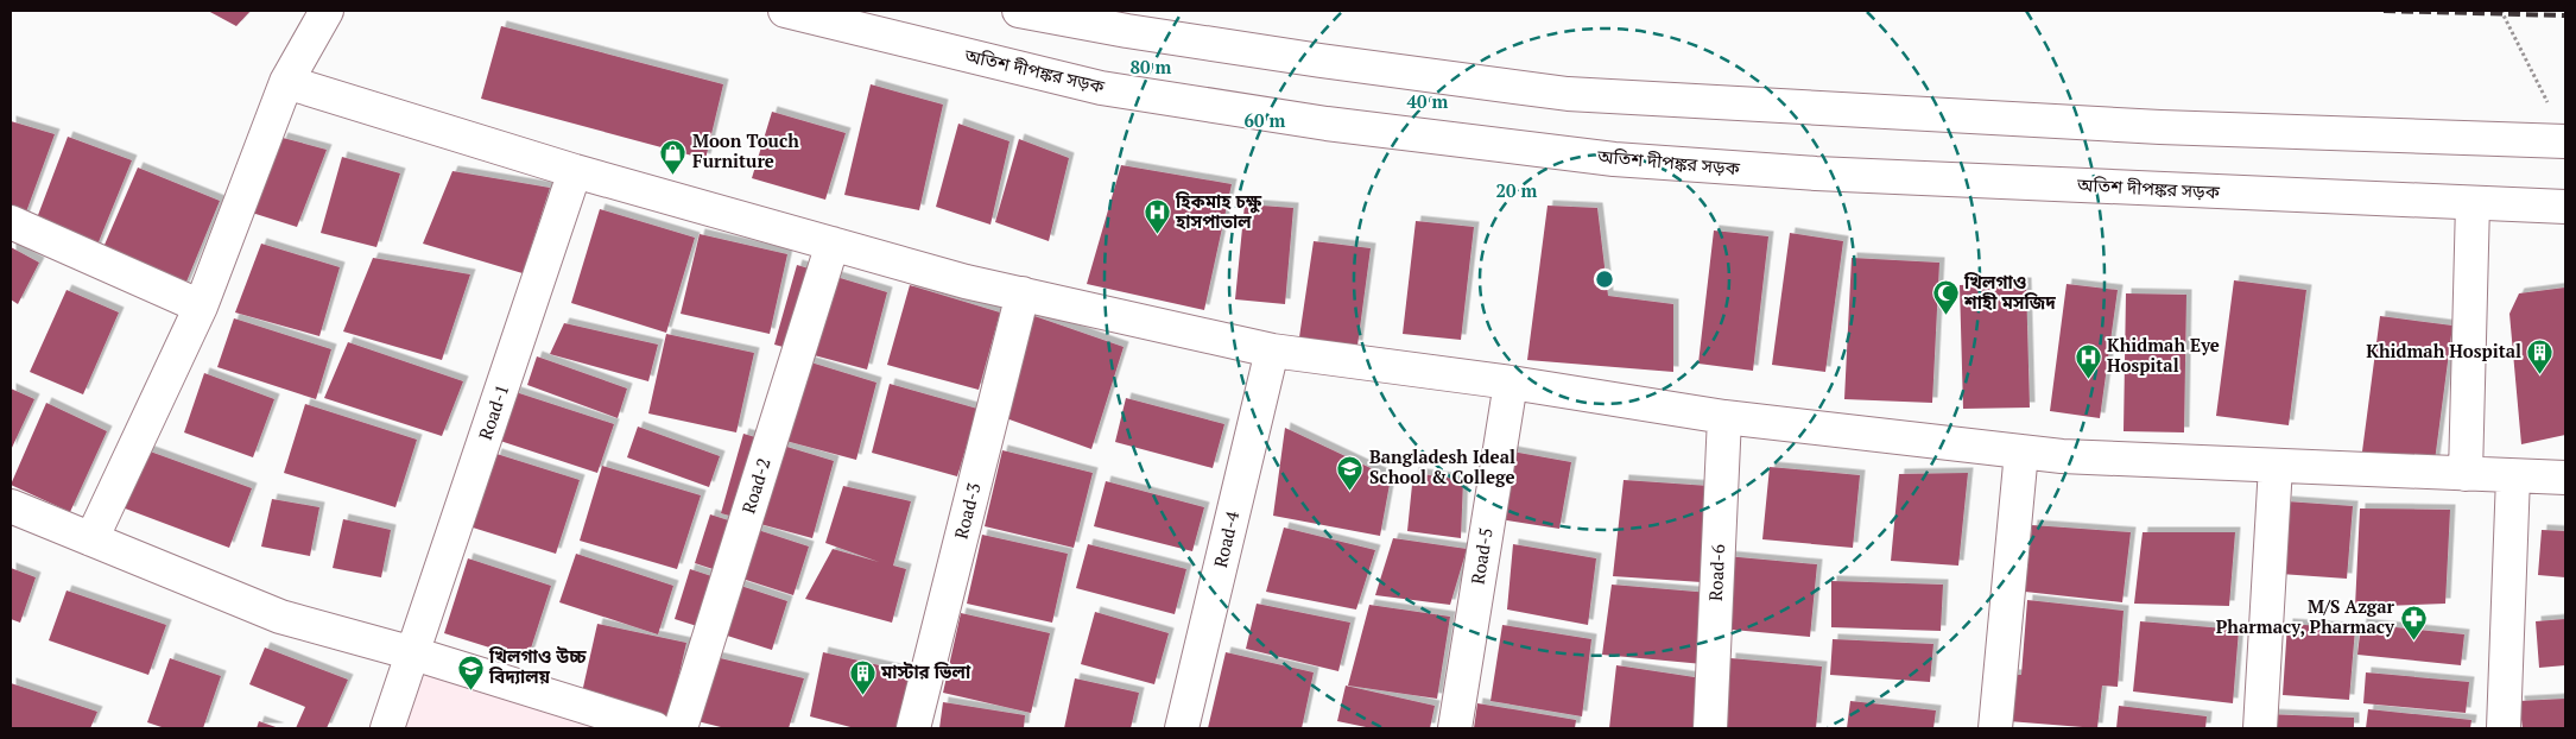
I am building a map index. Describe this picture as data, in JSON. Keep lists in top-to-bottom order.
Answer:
{
  "streets": {
    "street": [
      "অতিশ দীপঙ্কর সড়ক",
      "Road-1",
      "Road-2",
      "Road-3",
      "Road-4",
      "Road-5",
      "Road-6"
    ]
  },
  "places": {
    "shop": ["Moon Touch Furniture"],
    "hospital": ["হিকমাহ চক্ষু হাসপাতাল", "Khidmah Eye Hospital"],
    "mosque": ["খিলগাও শাহী মসজিদ"],
    "building": ["Khidmah Hospital", "মাস্টার ভিলা"],
    "school or university": ["Bangladesh Ideal School & College", "খিলগাও উচ্চ বিদ্যালয়"],
    "pharmacy": ["M/S Azgar Pharmacy, Pharmacy"]
  },
  "rings": [
    "80 m",
    "40 m",
    "60 m",
    "20 m"
  ]
}
